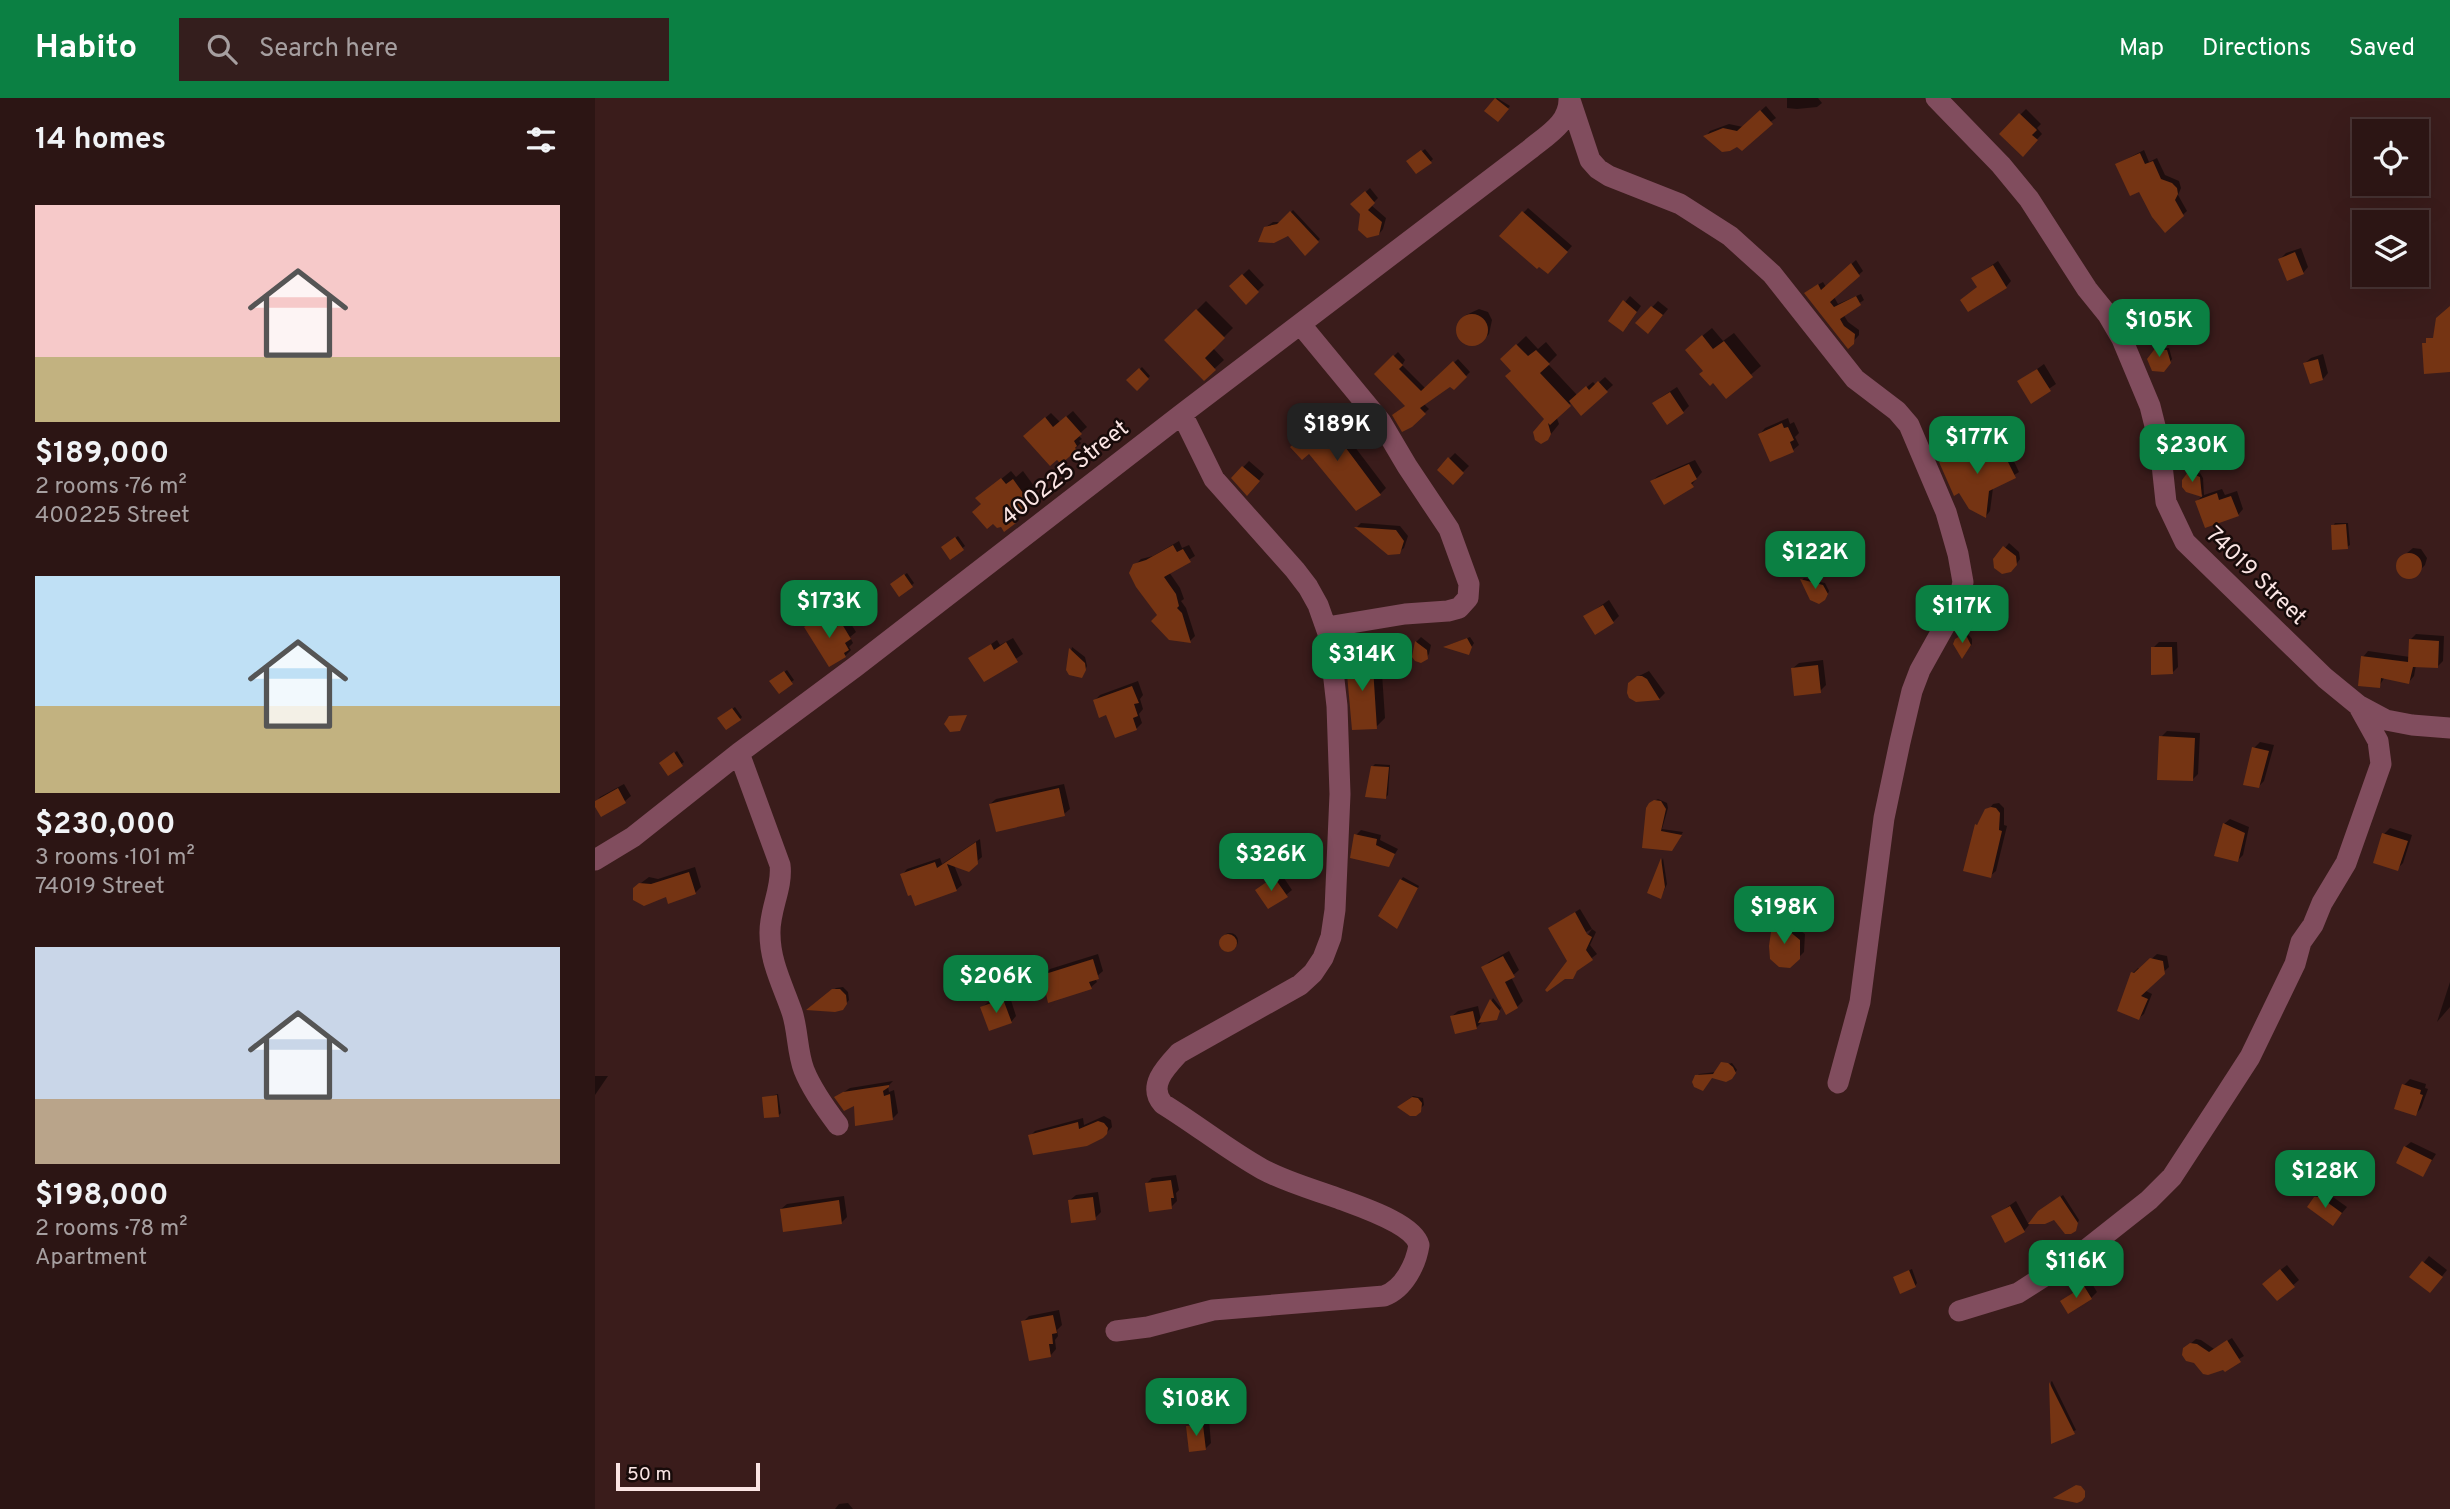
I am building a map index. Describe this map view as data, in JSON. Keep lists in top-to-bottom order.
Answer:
{
  "streets": {
    "street": ["400225 Street", "74019 Street"]
  },
  "scale_bar": "50 m",
  "page": {
    "header": "Habito",
    "search": "Search here",
    "nav": ["Map", "Directions", "Saved"],
    "heading": "14 homes",
    "list": [
      {
        "name": "$189,000",
        "note": "2 rooms · 76 m² · 400225 Street"
      },
      {
        "name": "$230,000",
        "note": "3 rooms · 101 m² · 74019 Street"
      },
      {
        "name": "$198,000",
        "note": "2 rooms · 78 m² · Apartment"
      }
    ],
    "price": [
      "$105K",
      "$189K",
      "$177K",
      "$230K",
      "$122K",
      "$173K",
      "$117K",
      "$314K",
      "$326K",
      "$198K",
      "$206K",
      "$128K",
      "$116K",
      "$108K"
    ],
    "scale": "50 m"
  }
}
